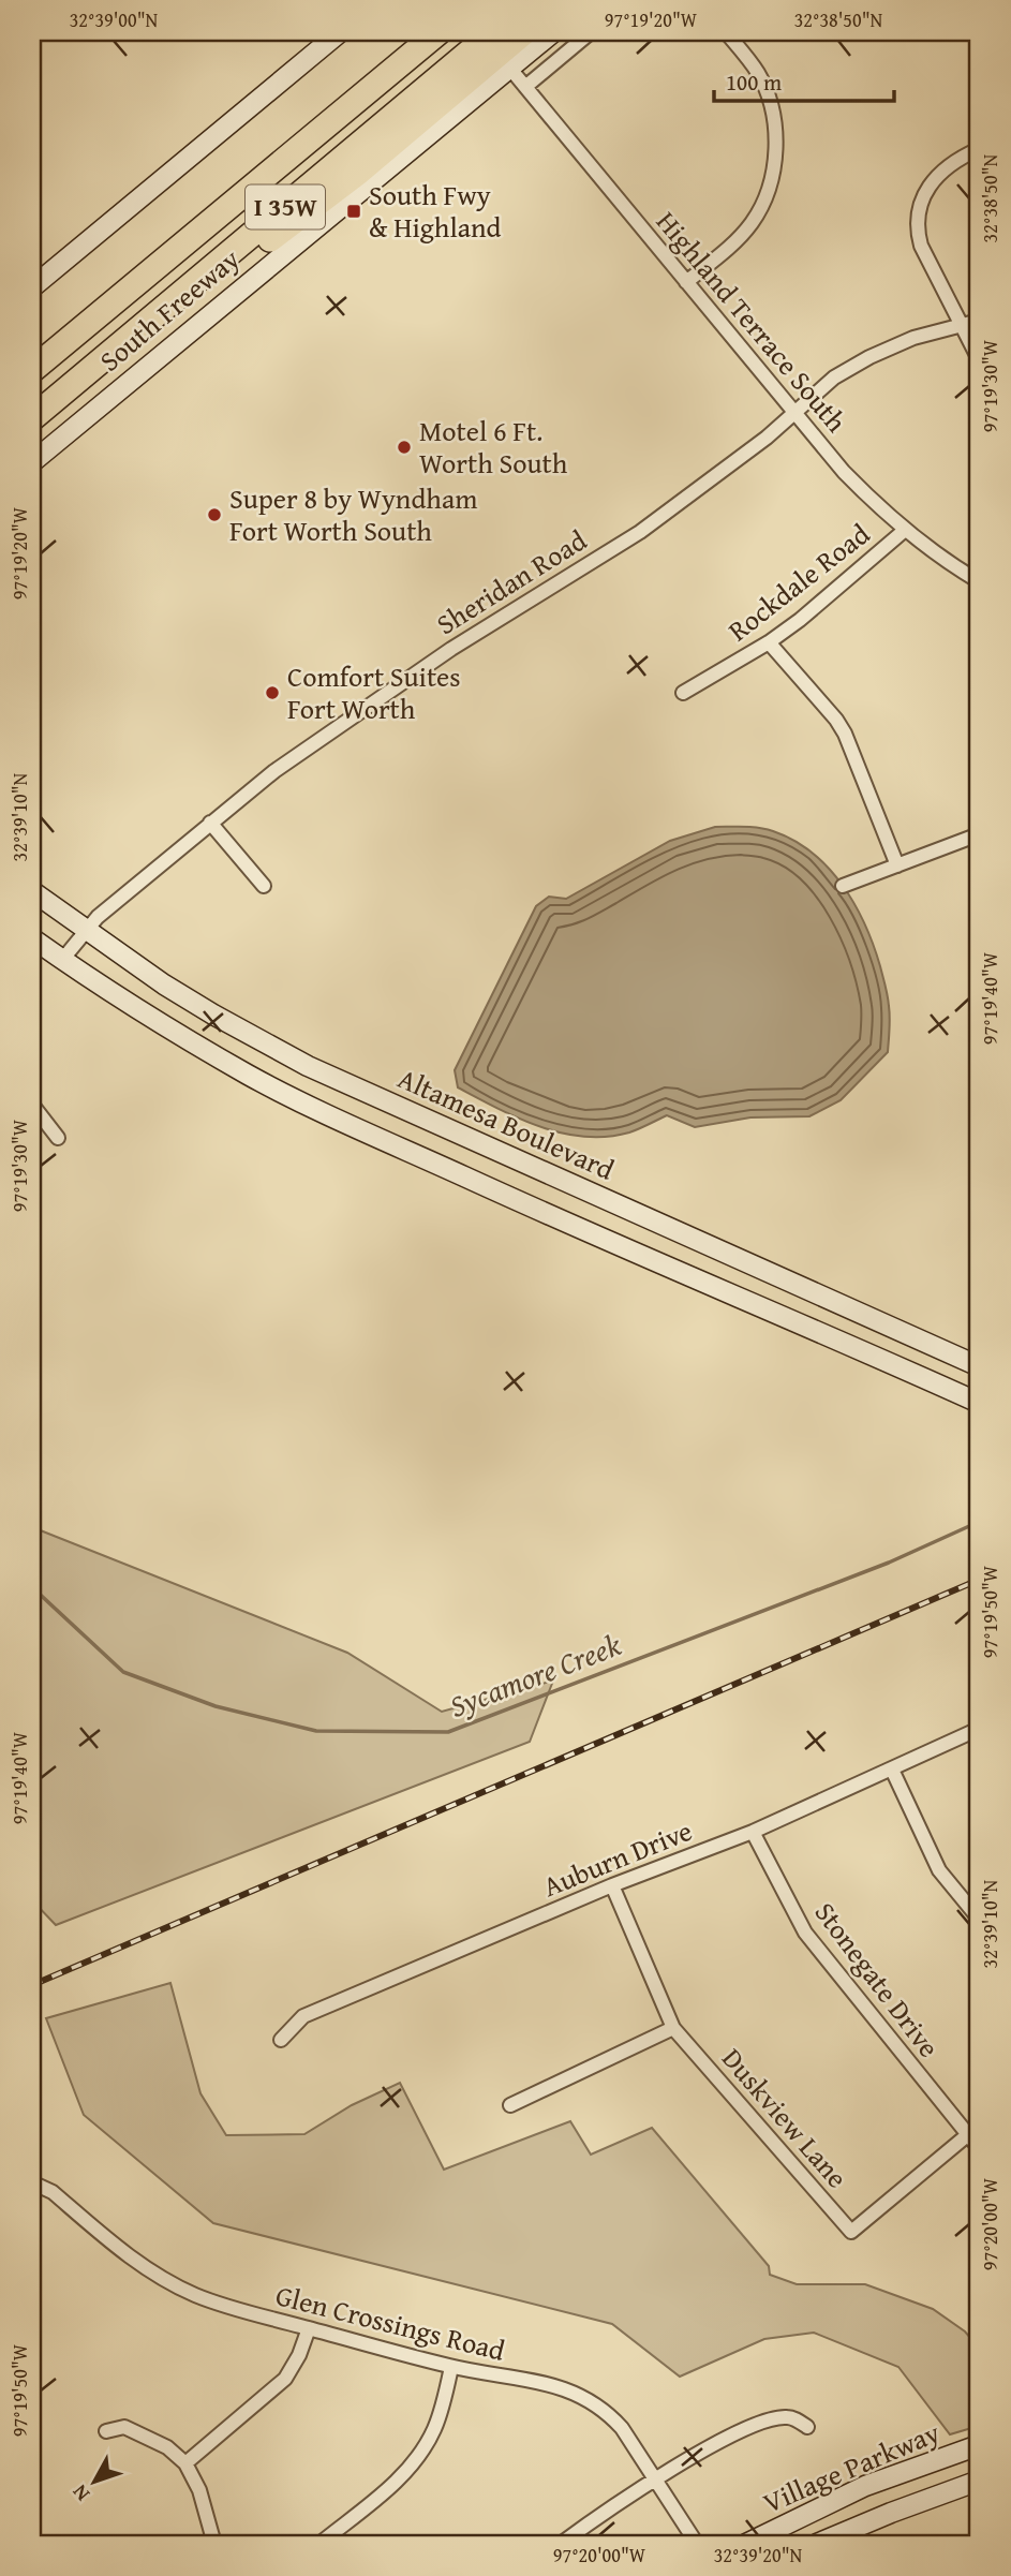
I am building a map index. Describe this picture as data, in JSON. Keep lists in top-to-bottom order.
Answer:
{
  "streets": {
    "highway": ["I 35W", "South Freeway"],
    "main road": ["Altamesa Boulevard", "Village Parkway"],
    "street": [
      "Highland Terrace South",
      "Sheridan Road",
      "Rockdale Road",
      "Auburn Drive",
      "Stonegate Drive",
      "Duskview Lane",
      "Glen Crossings Road"
    ]
  },
  "crossings": [
    ["South Freeway", "Highland Terrace South"],
    ["Highland Terrace South", "Sheridan Road"],
    ["Highland Terrace South", "Rockdale Road"],
    ["Sheridan Road", "Altamesa Boulevard"],
    ["Auburn Drive", "Stonegate Drive"],
    ["Auburn Drive", "Duskview Lane"],
    ["Stonegate Drive", "Duskview Lane"]
  ],
  "water": ["Sycamore Creek"],
  "places": {
    "transit": ["South Fwy & Highland"],
    "other": ["Motel 6 Ft. Worth South", "Super 8 by Wyndham Fort Worth South", "Comfort Suites Fort Worth"]
  },
  "scale_bar": "100 m",
  "north": "bottom left",
  "coordinates": [
    "32°39'00\"N",
    "97°19'20\"W",
    "32°38'50\"N",
    "97°19'30\"W",
    "32°39'10\"N",
    "97°19'40\"W",
    "97°19'50\"W",
    "97°20'00\"W",
    "32°39'20\"N"
  ]
}
